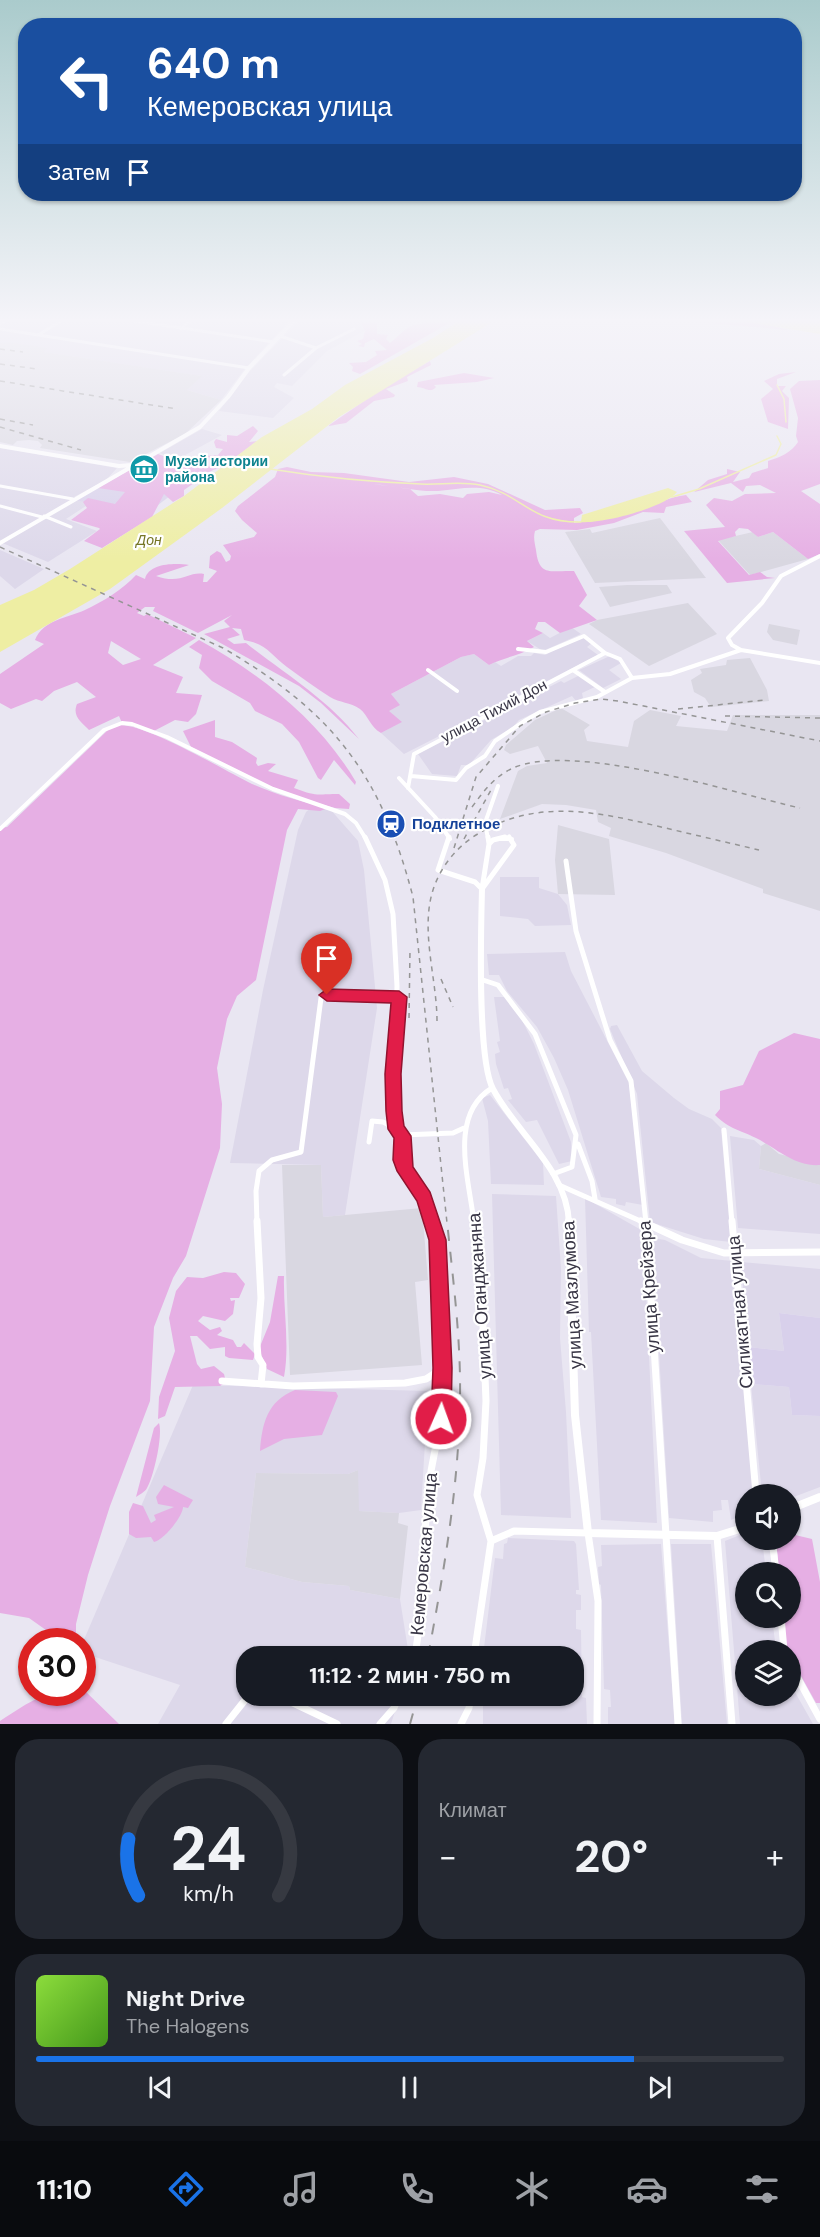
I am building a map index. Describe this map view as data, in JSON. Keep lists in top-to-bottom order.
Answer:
{
  "streets": {
    "street": [
      "улица Тихий Дон",
      "улица Крейзера",
      "улица Мазлумова",
      "улица Оганджаняна",
      "Силикатная улица",
      "Кемеровская улица"
    ]
  },
  "crossings": [
    ["улица Мазлумова", "улица Оганджаняна"]
  ],
  "water": ["Дон"],
  "places": {
    "museum": ["Музей истории района"],
    "station": ["Подклетное"]
  },
  "page": {
    "turn": ["640 m", "Кемеровская улица"],
    "then": "Затем",
    "limit": "30",
    "trip": "11:12 · 2 мин · 750 m",
    "tile": "Климат",
    "heat": ["−", "20°", "+"],
    "song": ["Night Drive", "The Halogens"],
    "tabs": "11:10",
    "gauge": ["24", "km/h"]
  }
}
